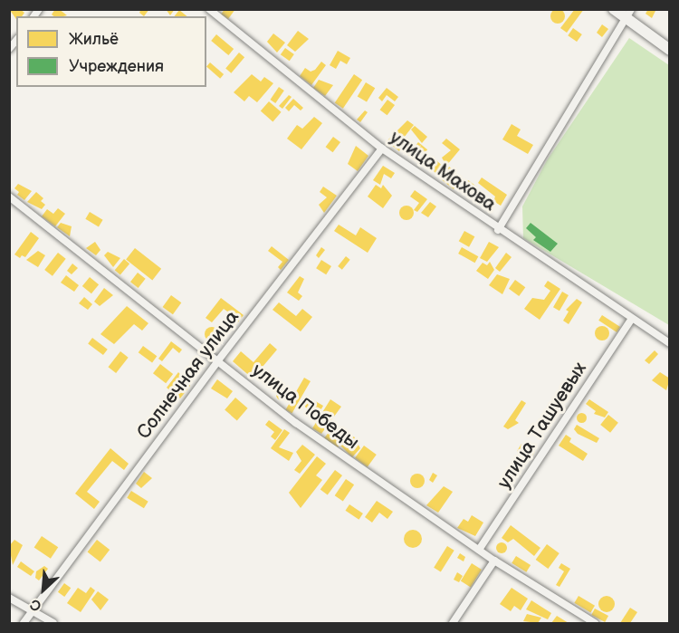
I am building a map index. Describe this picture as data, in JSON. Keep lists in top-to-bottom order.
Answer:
{
  "streets": {
    "street": [
      "улица Махова",
      "Солнечная улица",
      "улица Победы",
      "улица Ташуевых"
    ]
  },
  "crossings": [
    ["улица Махова", "Солнечная улица"],
    ["улица Махова", "улица Ташуевых"],
    ["Солнечная улица", "улица Победы"],
    ["улица Победы", "улица Ташуевых"]
  ],
  "legend": ["Жильё", "Учреждения"],
  "north": "bottom left"
}
